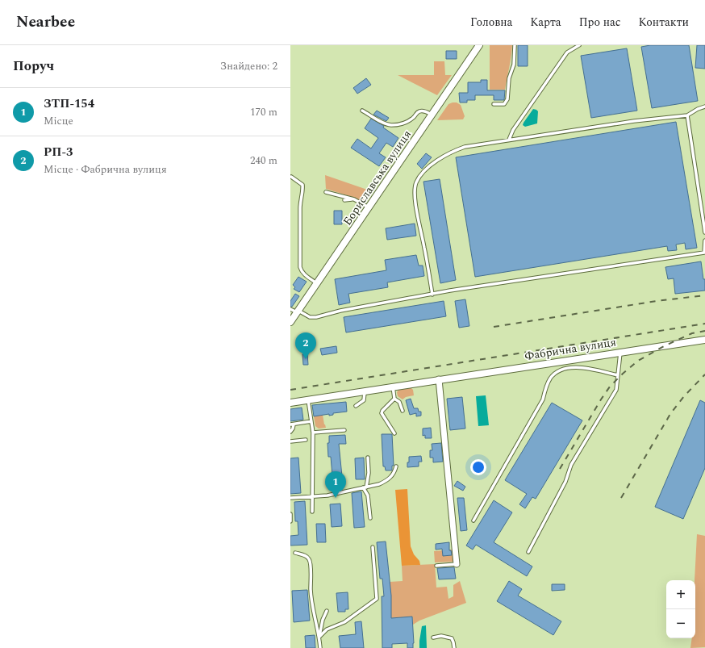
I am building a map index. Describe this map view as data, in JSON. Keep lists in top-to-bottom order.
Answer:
{
  "streets": {
    "street": ["Бориславська вулиця", "Фабрична вулиця"]
  },
  "page": {
    "header": "Nearbee",
    "nav": [
      "Головна",
      "Карта",
      "Про нас",
      "Контакти"
    ],
    "heading": ["Поруч", "Знайдено: 2"],
    "list": [
      {
        "mark": "1",
        "name": "ЗТП-154",
        "note": "Місце",
        "value": "170 m"
      },
      {
        "mark": "2",
        "name": "РП-3",
        "note": "Місце · Фабрична вулиця",
        "value": "240 m"
      }
    ],
    "pins": ["2", "1"],
    "map_buttons": ["+", "−"]
  }
}
